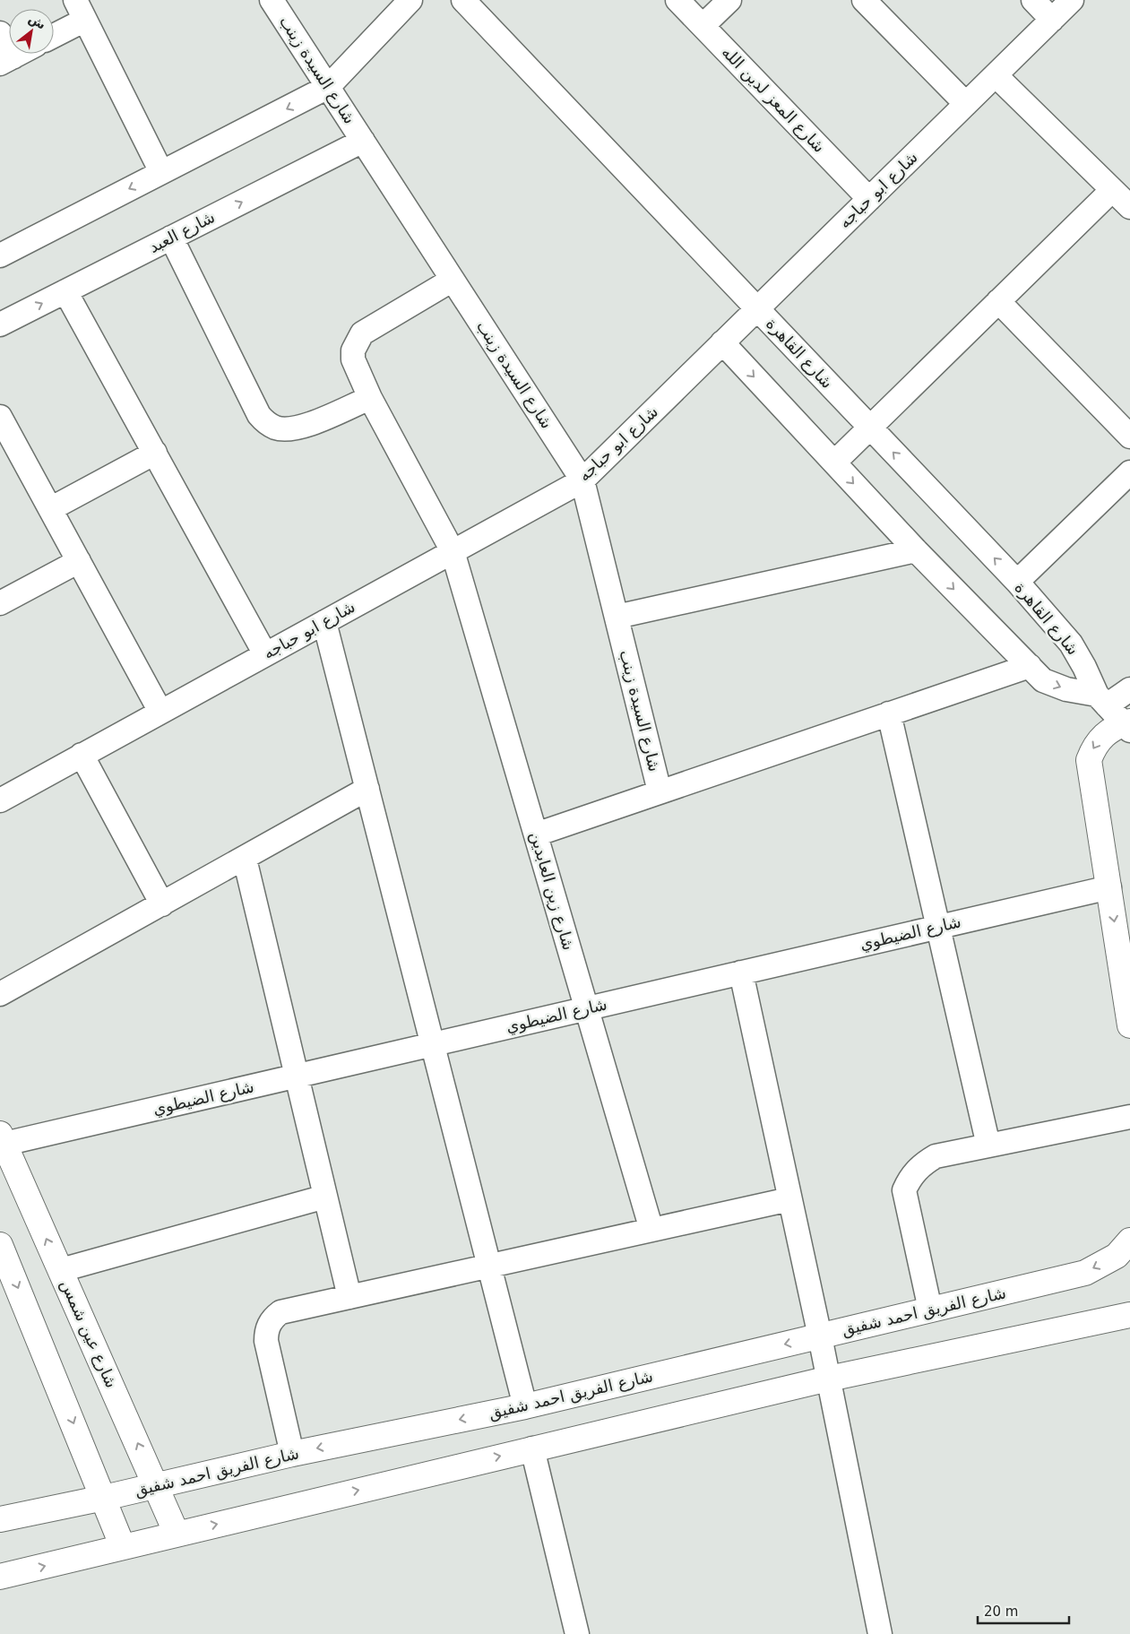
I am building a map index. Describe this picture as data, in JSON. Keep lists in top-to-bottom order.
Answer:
{
  "streets": {
    "street": [
      "شارع السيدة زينب",
      "شارع المعز لدين الله",
      "شارع ابو حباجه",
      "شارع العبد",
      "شارع القاهرة",
      "شارع زين العابدين",
      "شارع الضيطوي",
      "شارع الفريق احمد شفيق",
      "شارع عين شمس"
    ]
  },
  "crossings": [
    ["شارع السيدة زينب", "شارع ابو حباجه"],
    ["شارع السيدة زينب", "شارع العبد"],
    ["شارع السيدة زينب", "شارع زين العابدين"],
    ["شارع المعز لدين الله", "شارع ابو حباجه"],
    ["شارع ابو حباجه", "شارع القاهرة"],
    ["شارع ابو حباجه", "شارع زين العابدين"],
    ["شارع زين العابدين", "شارع الضيطوي"],
    ["شارع الضيطوي", "شارع عين شمس"],
    ["شارع الفريق احمد شفيق", "شارع عين شمس"]
  ],
  "scale_bar": "20 m",
  "north": "top right"
}
